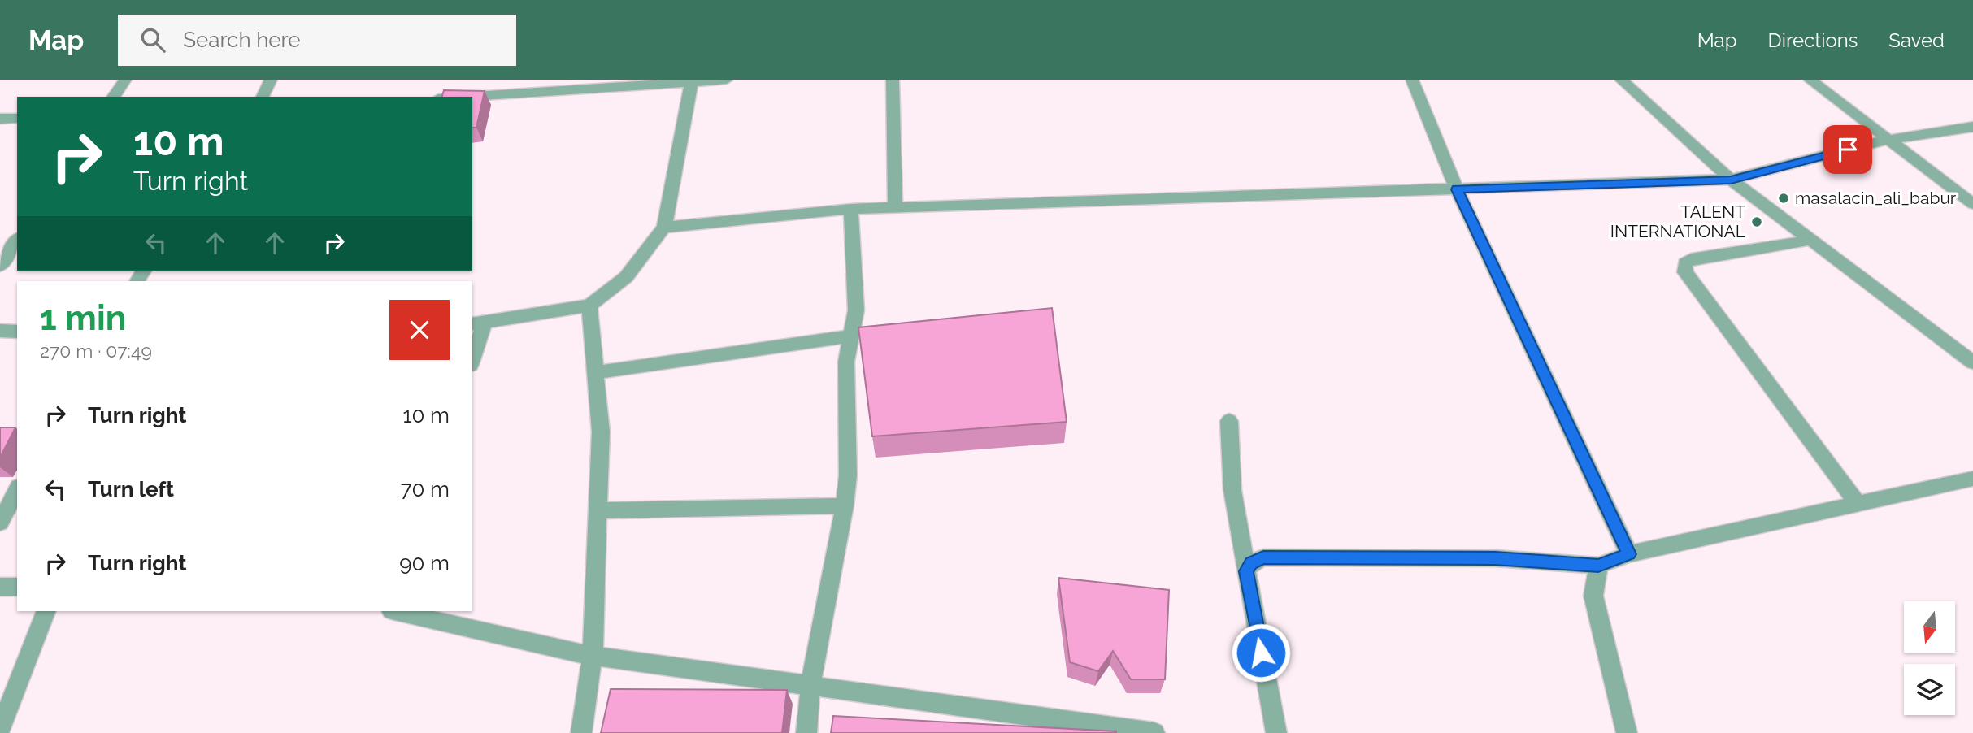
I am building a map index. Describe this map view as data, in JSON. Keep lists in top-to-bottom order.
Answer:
{
  "places": ["masalacin_ali_babur", "TALENT INTERNATIONAL"],
  "north": "bottom",
  "page": {
    "header": "Map",
    "search": "Search here",
    "nav": ["Map", "Directions", "Saved"],
    "turn": ["10 m", "Turn right"],
    "heading": ["1 min", "270 m · 07:49"],
    "list": [
      {
        "name": "Turn right",
        "value": "10 m"
      },
      {
        "name": "Turn left",
        "value": "70 m"
      },
      {
        "name": "Turn right",
        "value": "90 m"
      }
    ]
  }
}
